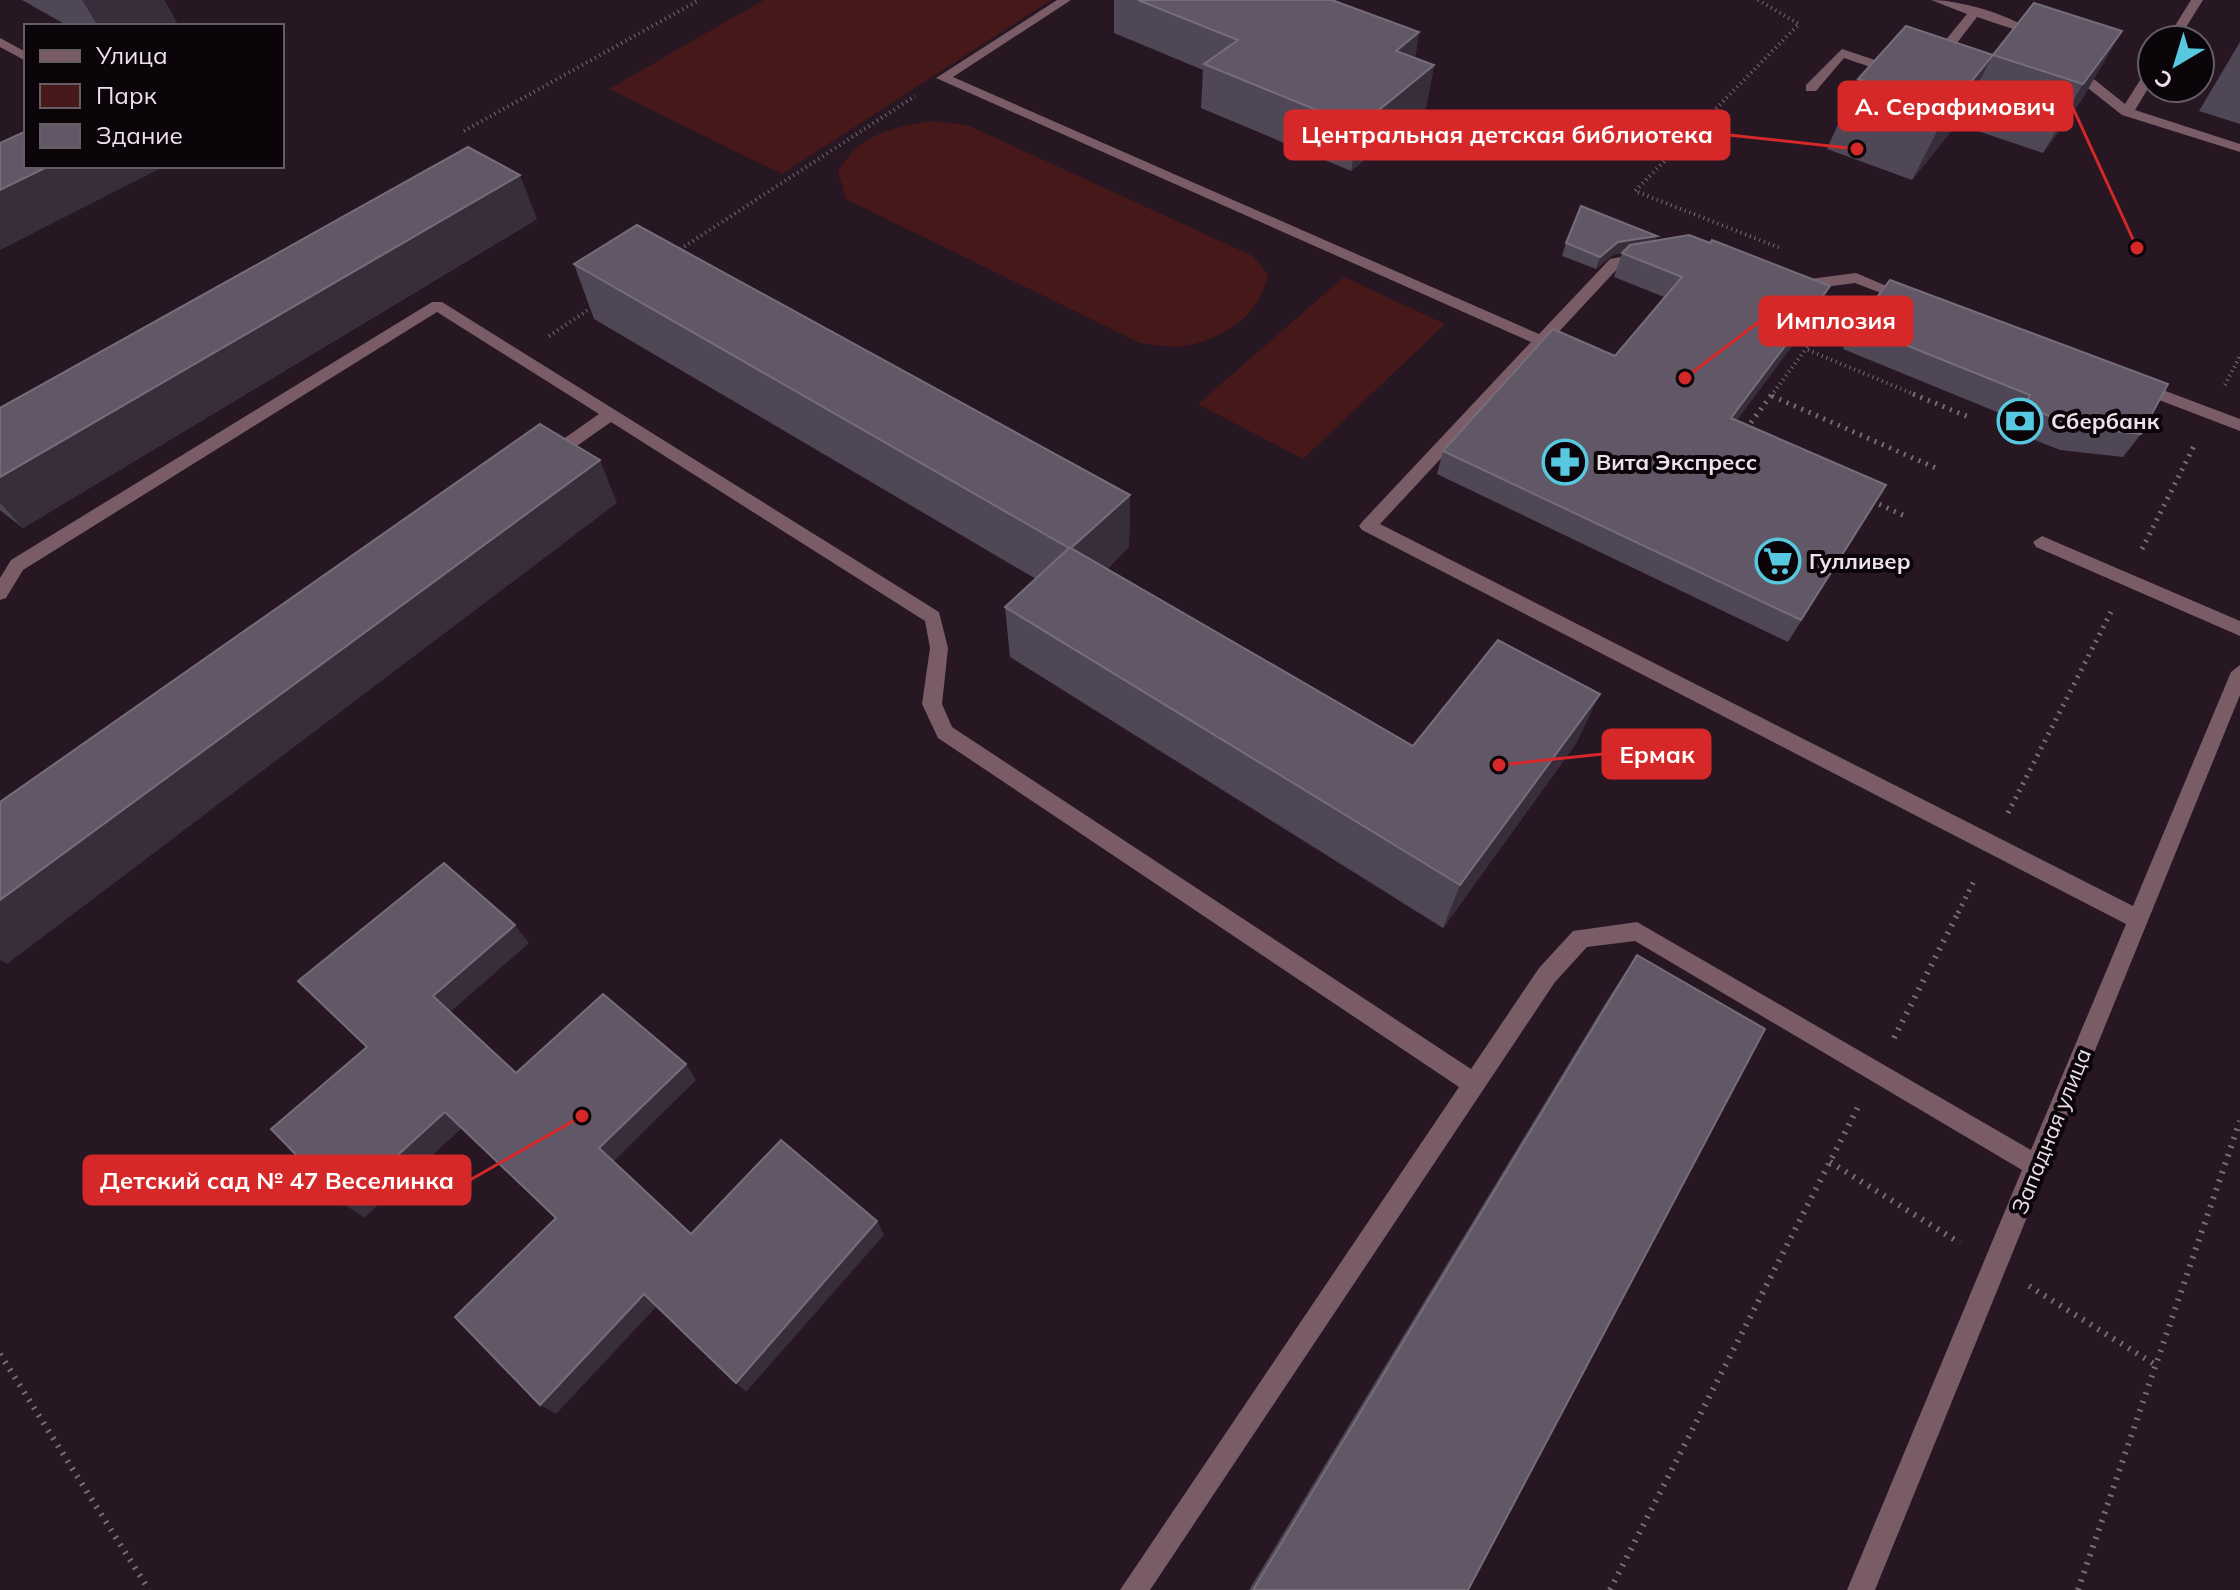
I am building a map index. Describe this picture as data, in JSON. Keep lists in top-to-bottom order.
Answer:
{
  "streets": {
    "street": ["Западная улица"]
  },
  "places": {
    "other": [
      "Центральная детская библиотека",
      "А. Серафимович",
      "Имплозия",
      "Ермак",
      "Детский сад № 47 Веселинка"
    ],
    "bank": ["Сбербанк"],
    "pharmacy": ["Вита Экспресс"],
    "supermarket": ["Гулливер"]
  },
  "legend": ["Улица", "Парк", "Здание"],
  "north": "bottom left"
}
